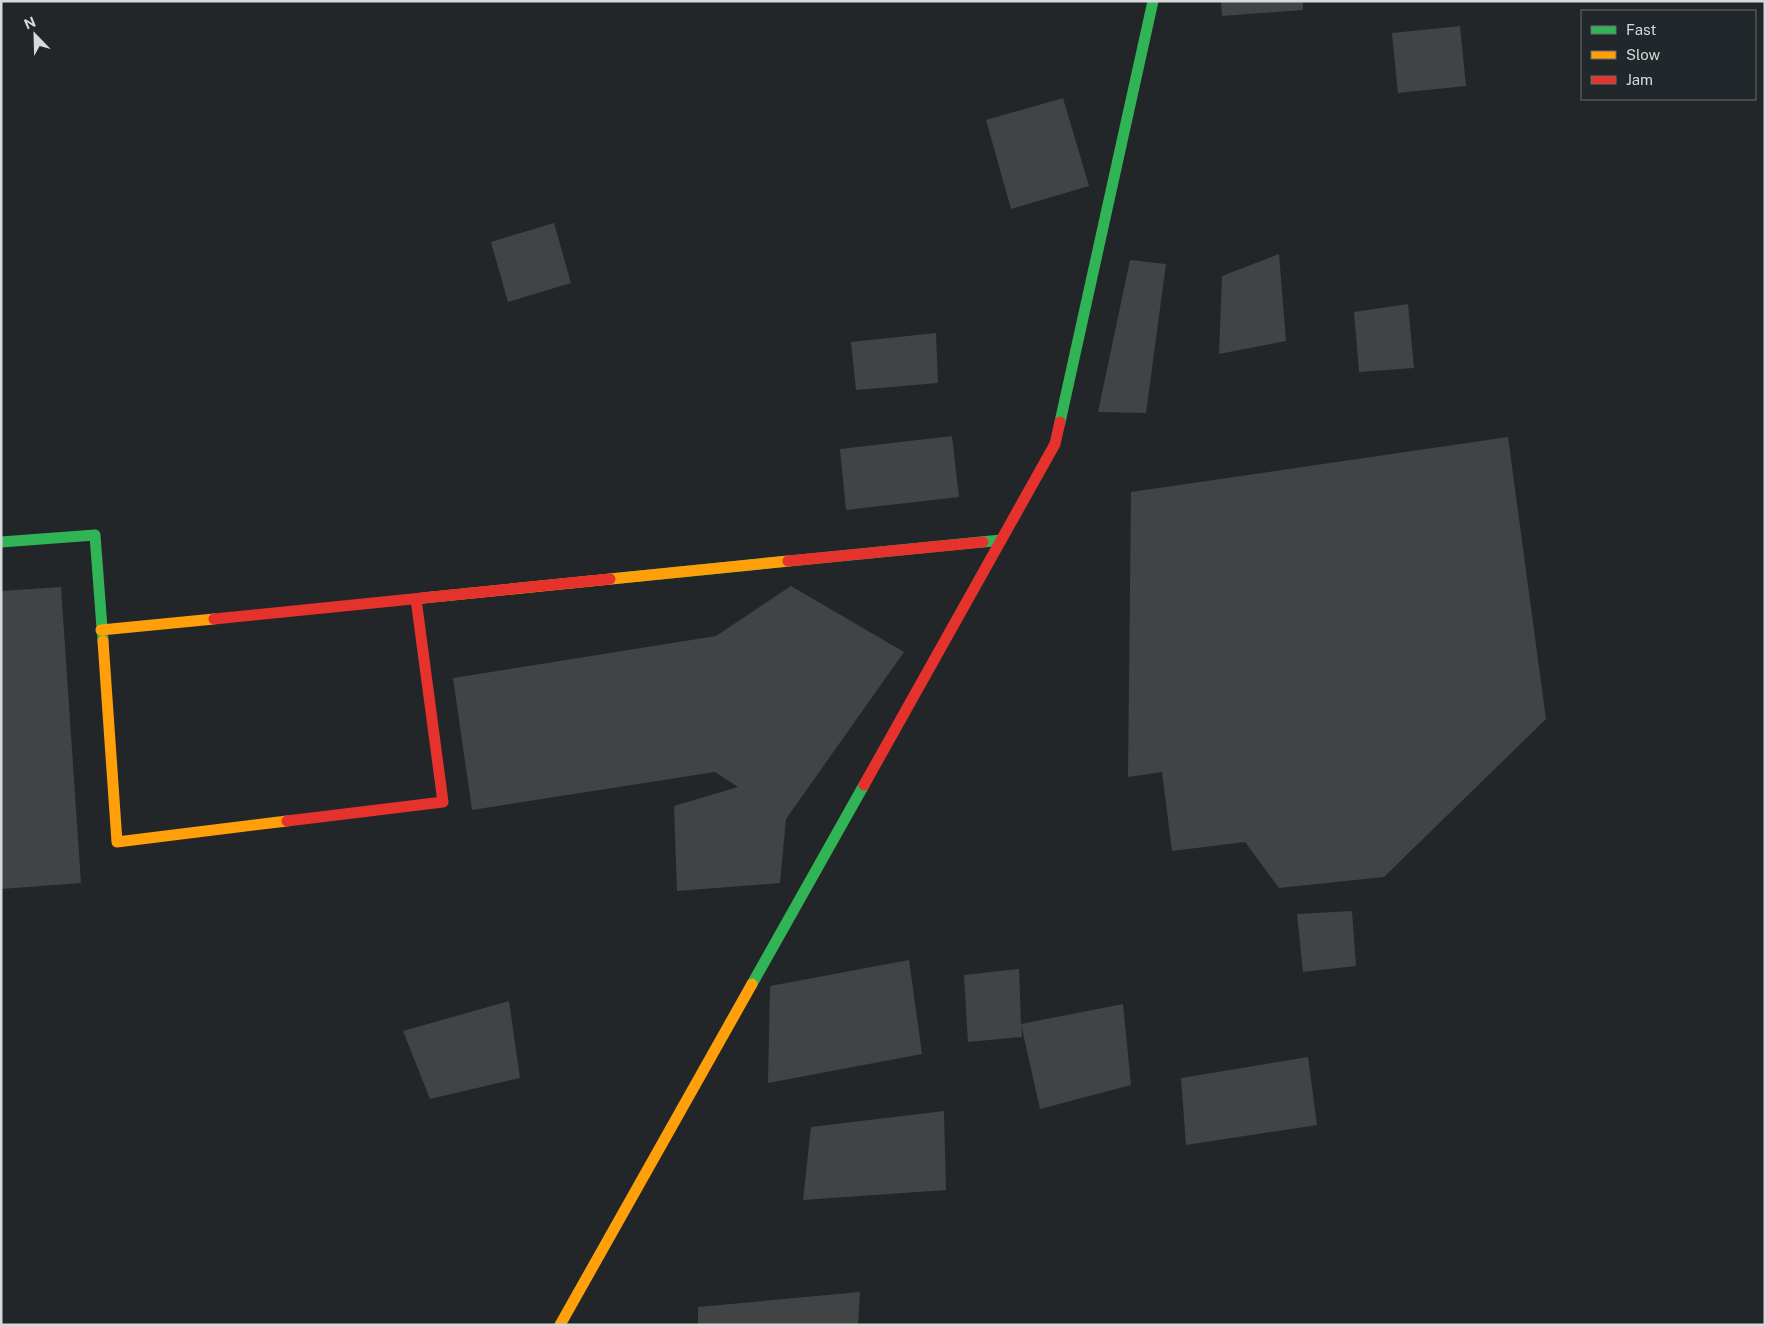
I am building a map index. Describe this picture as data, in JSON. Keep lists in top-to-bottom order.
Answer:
{
  "legend": ["Fast", "Slow", "Jam"],
  "north": "top left"
}
